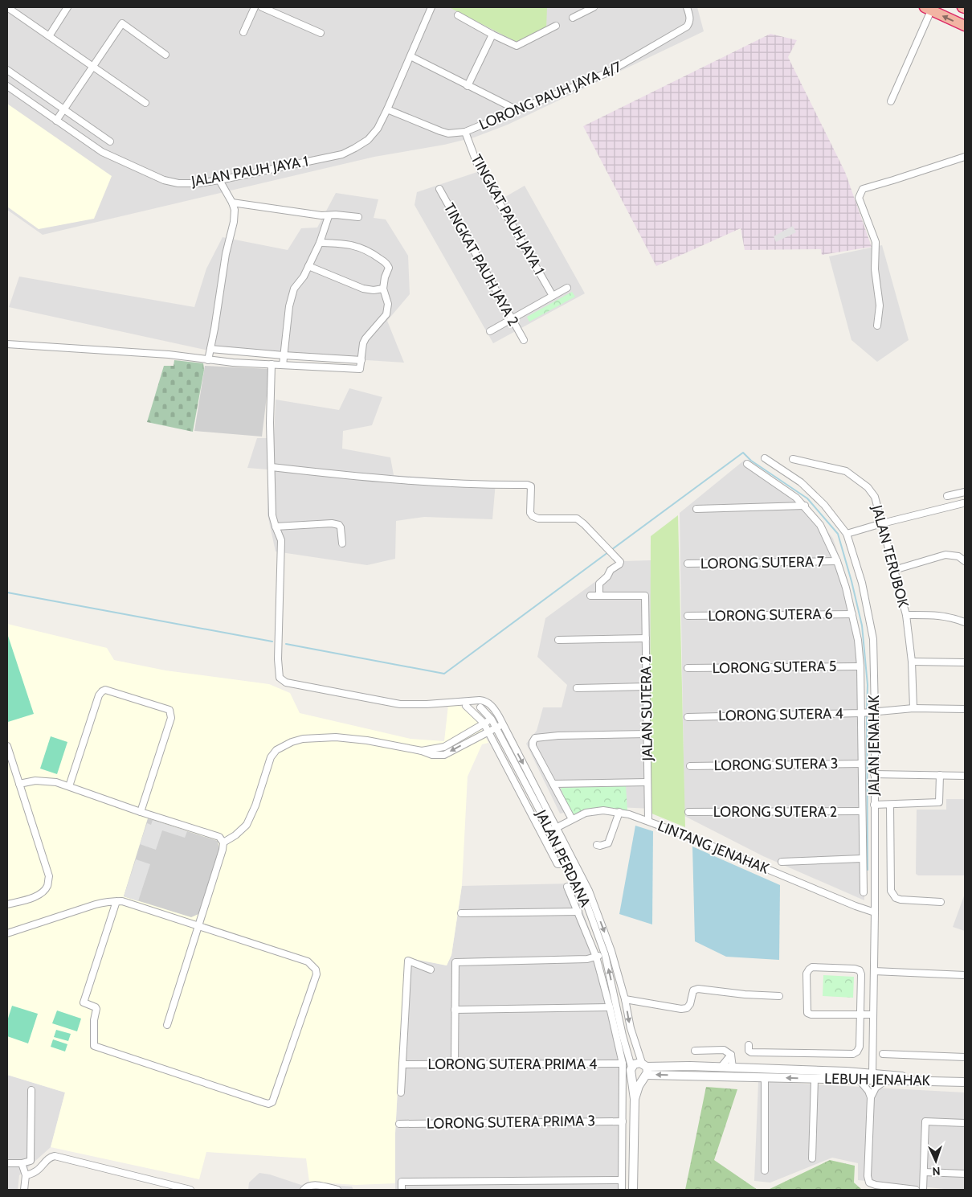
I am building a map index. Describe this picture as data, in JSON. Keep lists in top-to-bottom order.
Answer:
{
  "streets": {
    "street": [
      "LORONG PAUH JAYA 4/7",
      "JALAN PAUH JAYA 1",
      "TINGKAT PAUH JAYA 1",
      "TINGKAT PAUH JAYA 2",
      "JALAN TERUBOK",
      "LORONG SUTERA 7",
      "LORONG SUTERA 6",
      "LORONG SUTERA 5",
      "JALAN SUTERA 2",
      "LORONG SUTERA 4",
      "JALAN JENAHAK",
      "LORONG SUTERA 3",
      "LORONG SUTERA 2",
      "LINTANG JENAHAK",
      "JALAN PERDANA",
      "LORONG SUTERA PRIMA 4",
      "LEBUH JENAHAK",
      "LORONG SUTERA PRIMA 3"
    ]
  },
  "crossings": [
    ["LORONG PAUH JAYA 4/7", "JALAN PAUH JAYA 1"],
    ["LORONG PAUH JAYA 4/7", "TINGKAT PAUH JAYA 1"],
    ["JALAN TERUBOK", "LORONG SUTERA 4"],
    ["JALAN SUTERA 2", "LINTANG JENAHAK"],
    ["LORONG SUTERA 4", "JALAN JENAHAK"],
    ["JALAN JENAHAK", "LINTANG JENAHAK"],
    ["JALAN JENAHAK", "LEBUH JENAHAK"],
    ["LINTANG JENAHAK", "JALAN PERDANA"],
    ["JALAN PERDANA", "LEBUH JENAHAK"]
  ],
  "north": "bottom"
}
